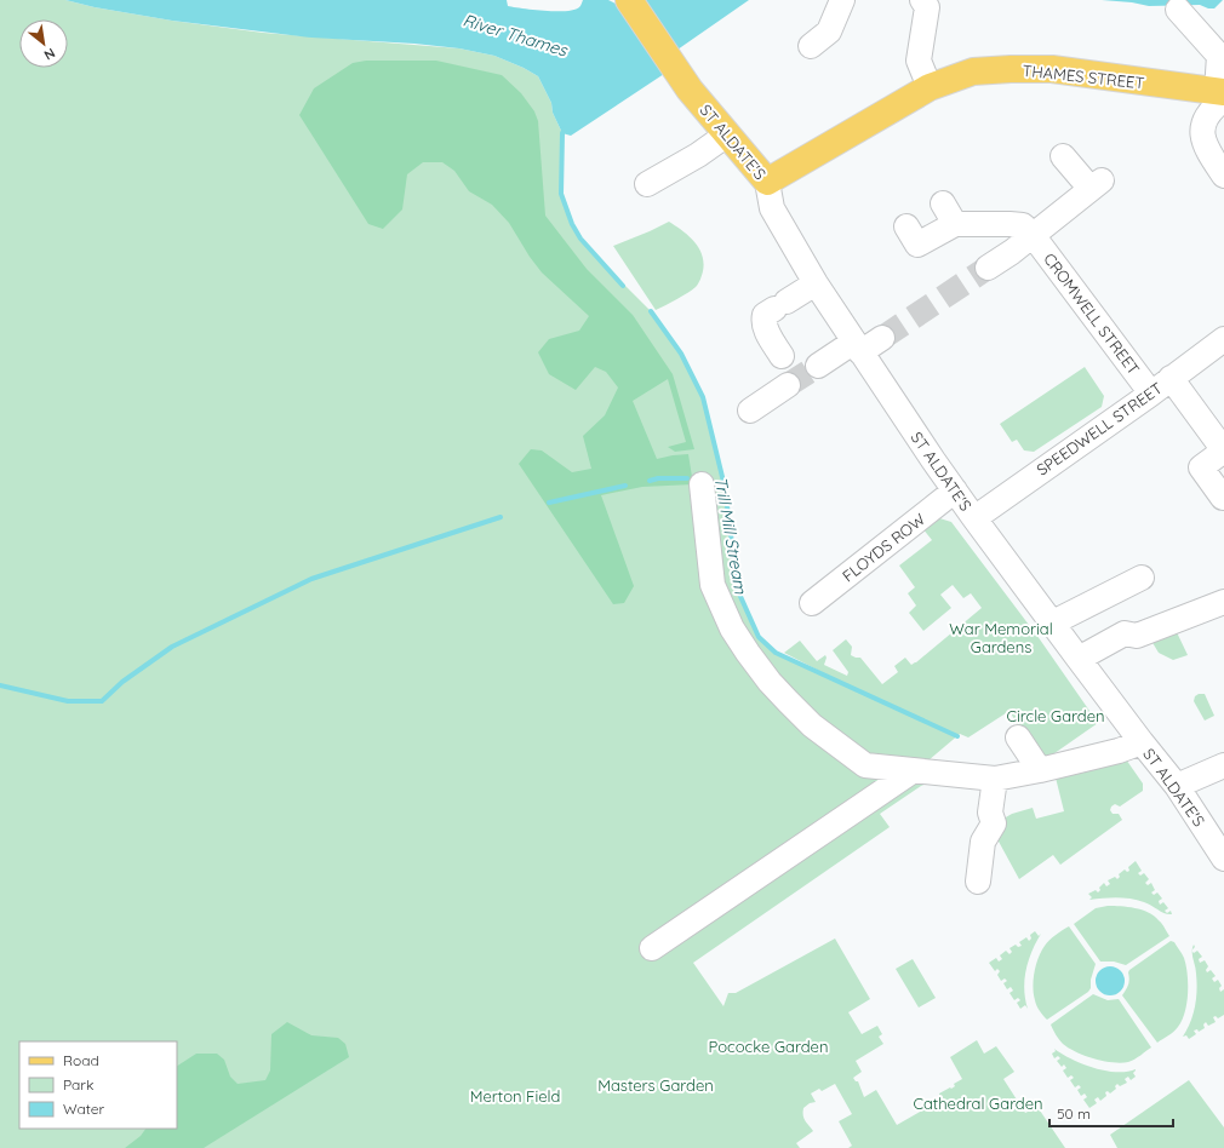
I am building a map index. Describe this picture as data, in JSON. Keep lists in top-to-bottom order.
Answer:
{
  "streets": {
    "main road": ["THAMES STREET", "ST ALDATE'S"],
    "street": ["CROMWELL STREET", "SPEEDWELL STREET", "FLOYDS ROW"]
  },
  "crossings": [
    ["THAMES STREET", "ST ALDATE'S"],
    ["ST ALDATE'S", "SPEEDWELL STREET"],
    ["ST ALDATE'S", "FLOYDS ROW"],
    ["CROMWELL STREET", "SPEEDWELL STREET"]
  ],
  "water": ["River Thames", "Trill Mill Stream"],
  "parks": [
    "War Memorial Gardens",
    "Circle Garden",
    "Pococke Garden",
    "Masters Garden",
    "Merton Field",
    "Cathedral Garden"
  ],
  "legend": ["Road", "Park", "Water"],
  "scale_bar": "50 m",
  "north": "bottom right"
}
